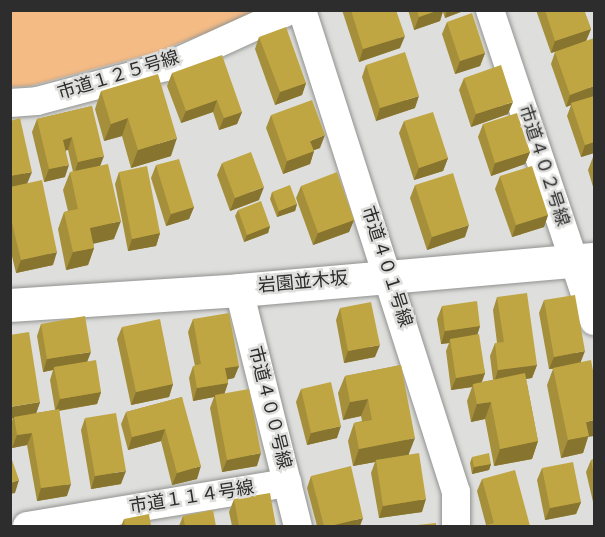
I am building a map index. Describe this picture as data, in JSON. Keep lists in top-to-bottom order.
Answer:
{
  "streets": {
    "street": [
      "市道１２５号線",
      "市道４０２号線",
      "市道４０１号線",
      "岩園並木坂",
      "市道４００号線",
      "市道１１４号線"
    ]
  },
  "crossings": [
    ["市道４０２号線", "岩園並木坂"],
    ["市道４０１号線", "岩園並木坂"],
    ["岩園並木坂", "市道４００号線"],
    ["市道４００号線", "市道１１４号線"]
  ]
}
